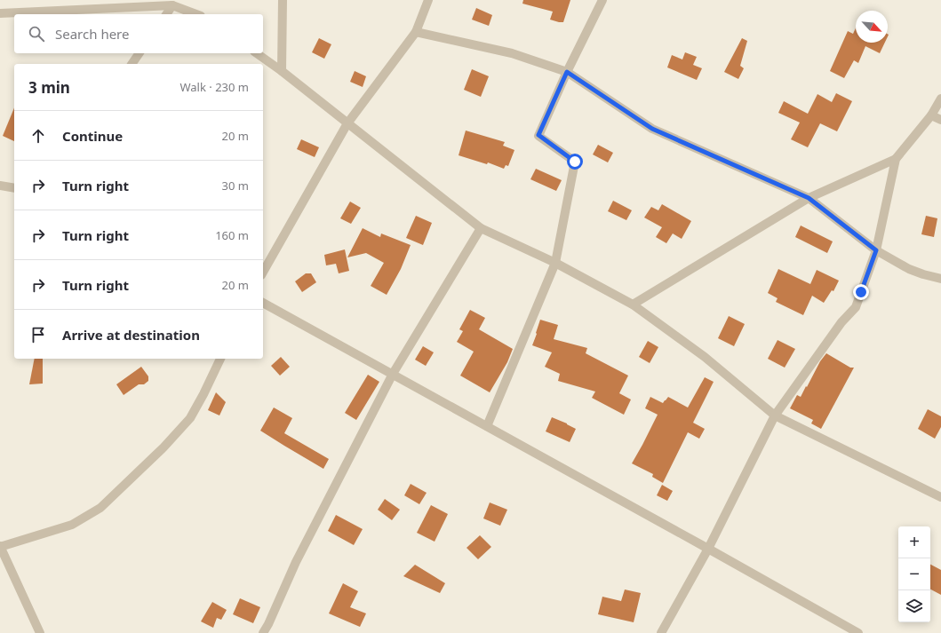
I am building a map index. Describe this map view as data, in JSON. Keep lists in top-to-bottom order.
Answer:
{
  "north": "bottom right",
  "page": {
    "search": "Search here",
    "heading": ["3 min", "Walk · 230 m"],
    "list": [
      ["Continue", "20 m"],
      ["Turn right", "30 m"],
      ["Turn right", "160 m"],
      ["Turn right", "20 m"],
      "Arrive at destination"
    ],
    "map_buttons": ["+", "−"]
  }
}
